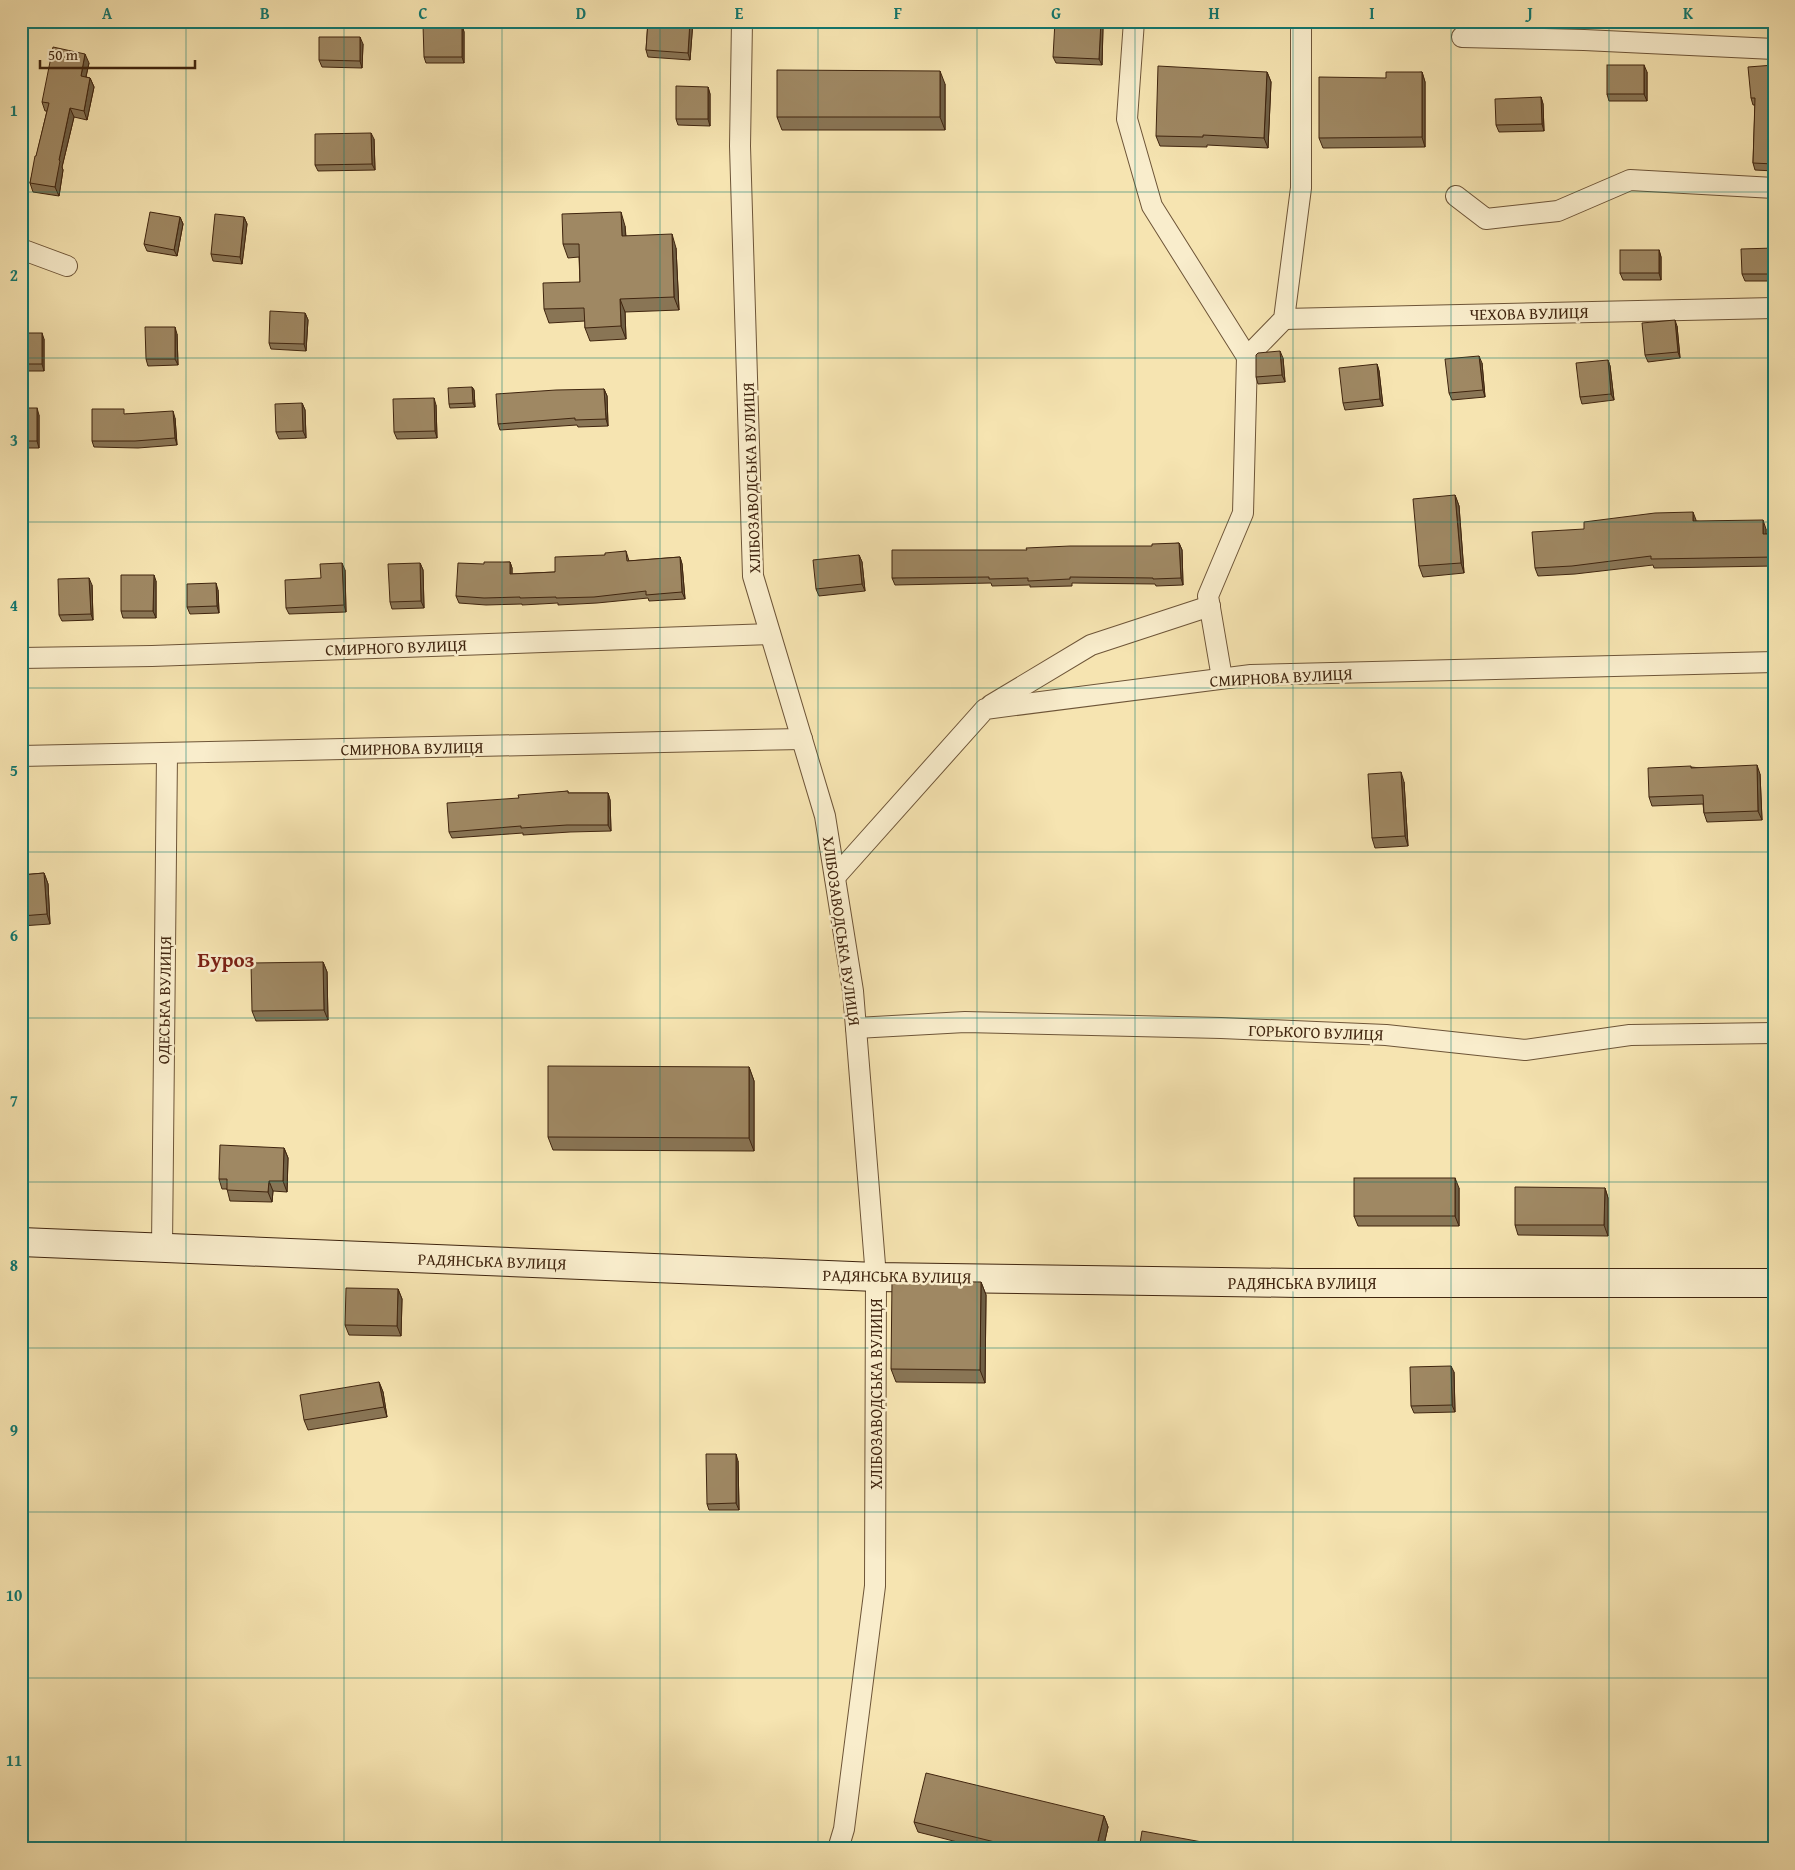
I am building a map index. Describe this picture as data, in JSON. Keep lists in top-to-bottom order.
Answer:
{
  "streets": {
    "street": [
      "ЧЕХОВА ВУЛИЦЯ",
      "ХЛІБОЗАВОДСЬКА ВУЛИЦЯ",
      "СМИРНОГО ВУЛИЦЯ",
      "СМИРНОВА ВУЛИЦЯ",
      "ОДЕСЬКА ВУЛИЦЯ",
      "ГОРЬКОГО ВУЛИЦЯ",
      "РАДЯНСЬКА ВУЛИЦЯ"
    ]
  },
  "crossings": [
    ["ХЛІБОЗАВОДСЬКА ВУЛИЦЯ", "СМИРНОГО ВУЛИЦЯ"],
    ["ХЛІБОЗАВОДСЬКА ВУЛИЦЯ", "СМИРНОВА ВУЛИЦЯ"],
    ["ХЛІБОЗАВОДСЬКА ВУЛИЦЯ", "ГОРЬКОГО ВУЛИЦЯ"],
    ["ХЛІБОЗАВОДСЬКА ВУЛИЦЯ", "РАДЯНСЬКА ВУЛИЦЯ"],
    ["СМИРНОВА ВУЛИЦЯ", "ОДЕСЬКА ВУЛИЦЯ"],
    ["ОДЕСЬКА ВУЛИЦЯ", "РАДЯНСЬКА ВУЛИЦЯ"]
  ],
  "districts": ["Буроз"],
  "scale_bar": "50 m",
  "grid": {
    "columns": [
      "A",
      "B",
      "C",
      "D",
      "E",
      "F",
      "G",
      "H",
      "I",
      "J",
      "K"
    ],
    "rows": [
      "1",
      "2",
      "3",
      "4",
      "5",
      "6",
      "7",
      "8",
      "9",
      "10",
      "11"
    ]
  }
}
